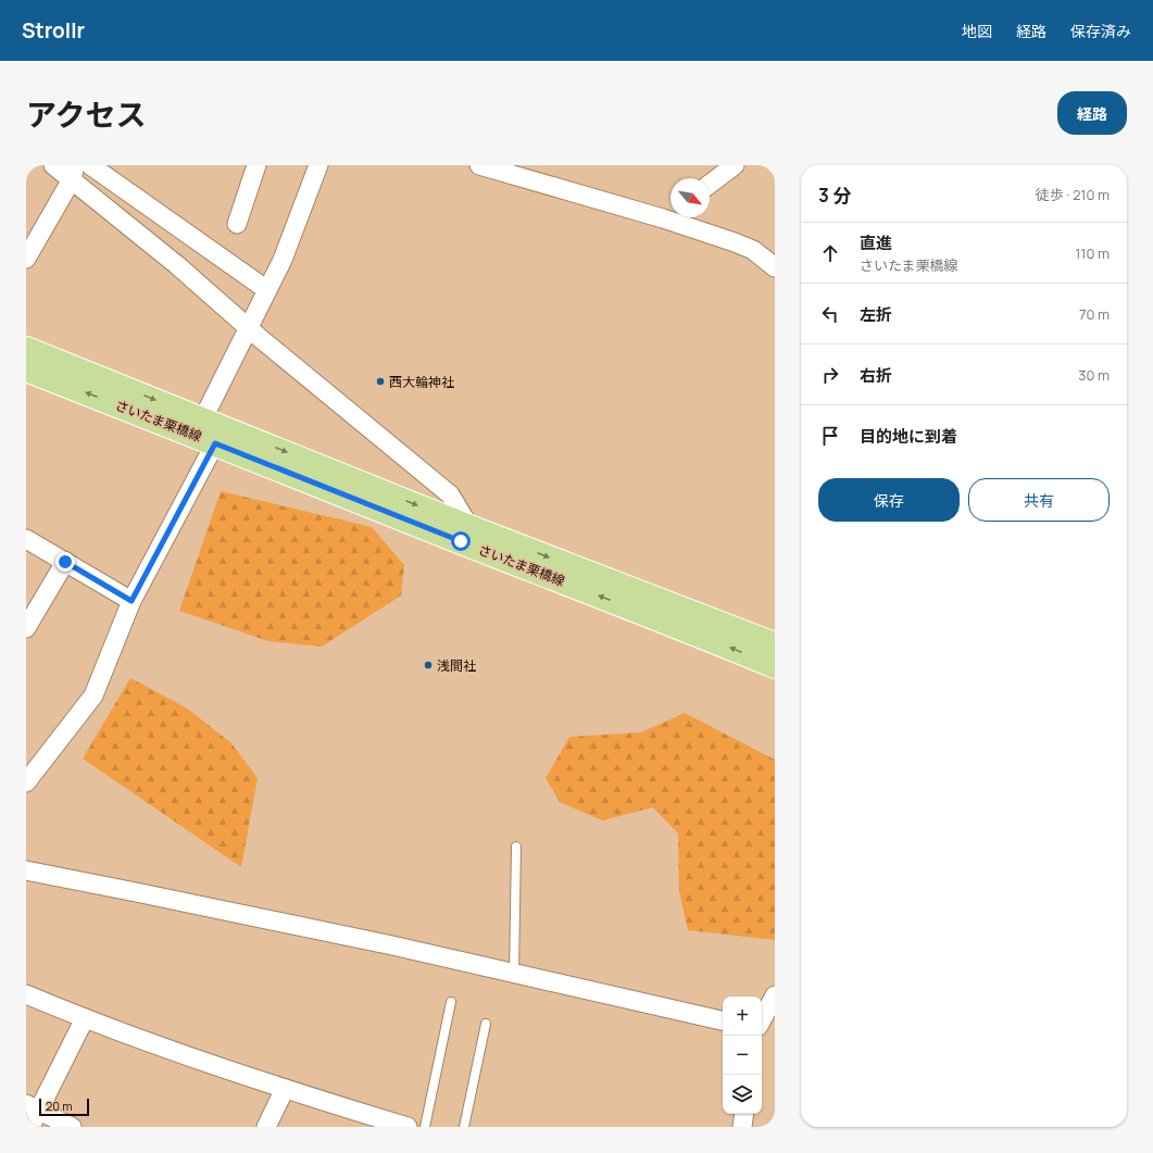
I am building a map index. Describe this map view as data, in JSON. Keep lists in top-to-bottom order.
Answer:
{
  "streets": {
    "main road": ["さいたま栗橋線"]
  },
  "places": ["西大輪神社", "浅間社"],
  "scale_bar": "20 m",
  "north": "bottom right",
  "page": {
    "header": "Strollr",
    "nav": ["地図", "経路", "保存済み"],
    "title": "アクセス",
    "buttons": [
      "経路",
      ["保存", "共有"]
    ],
    "heading": ["3 分", "徒歩 · 210 m"],
    "list": [
      ["直進", "さいたま栗橋線", "110 m"],
      ["左折", "70 m"],
      ["右折", "30 m"],
      "目的地に到着"
    ],
    "map_buttons": ["+", "−"],
    "scale": "20 m"
  }
}
